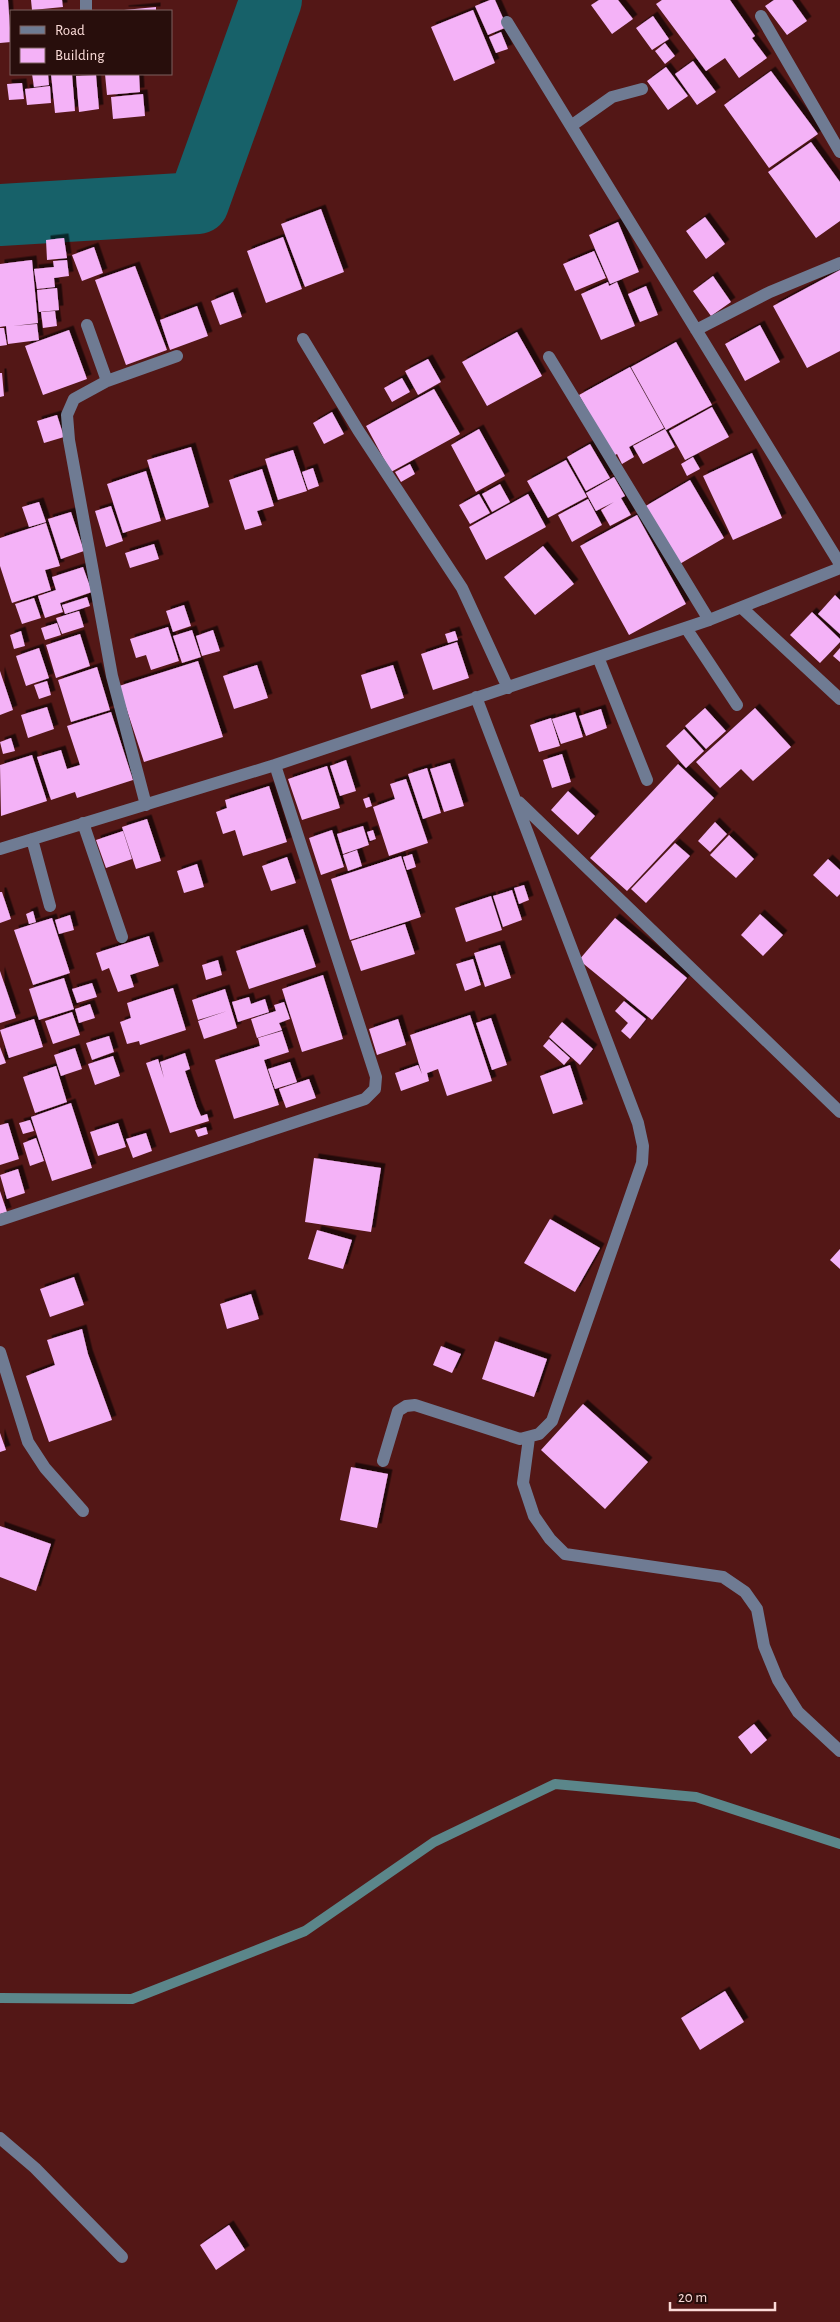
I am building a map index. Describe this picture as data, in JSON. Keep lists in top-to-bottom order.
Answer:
{
  "legend": ["Road", "Building"],
  "scale_bar": "20 m"
}
